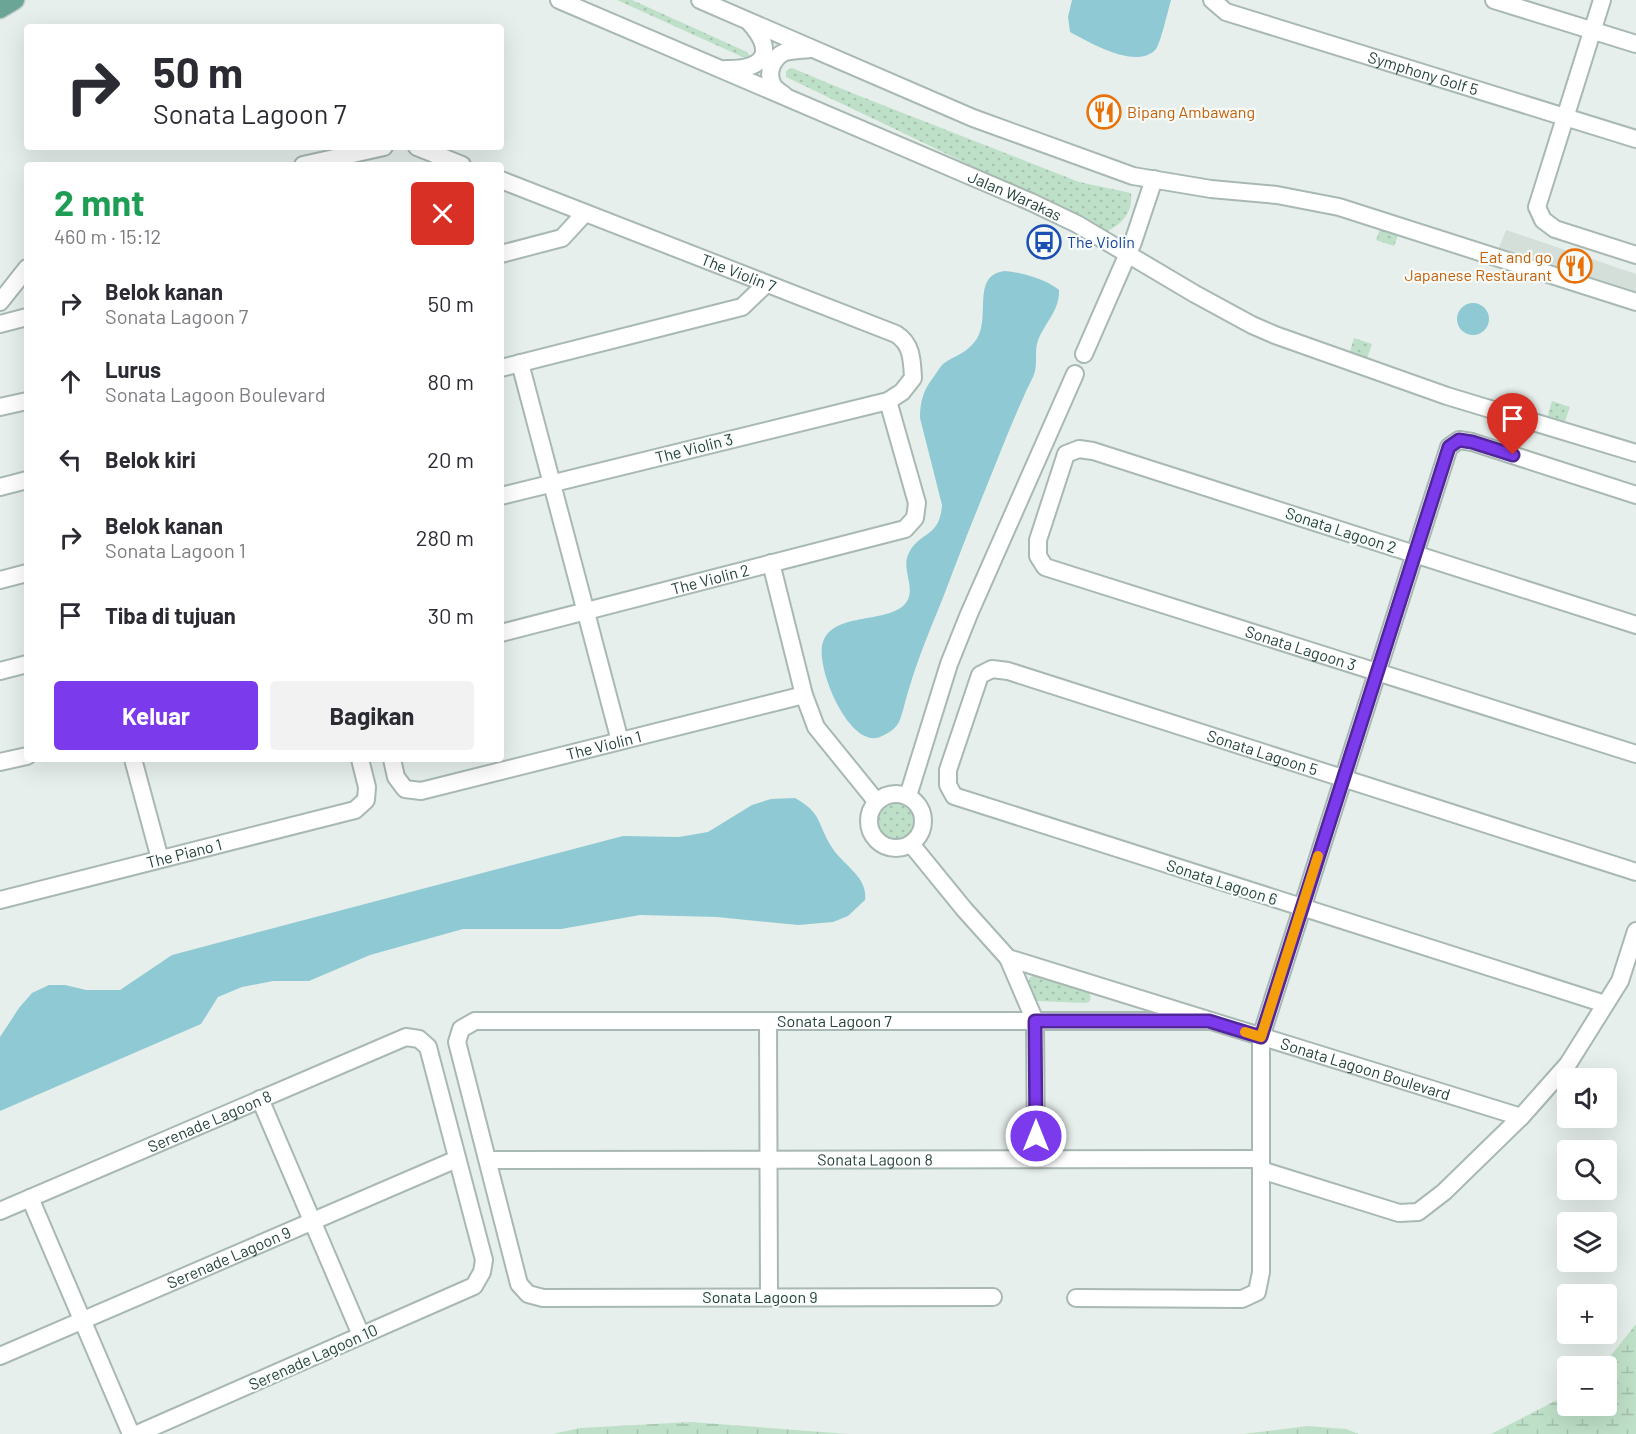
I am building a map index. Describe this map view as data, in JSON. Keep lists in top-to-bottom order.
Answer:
{
  "streets": {
    "street": [
      "Symphony Golf 5",
      "Jalan Warakas",
      "The Violin 7",
      "The Violin 3",
      "Sonata Lagoon 2",
      "The Violin 2",
      "Sonata Lagoon 3",
      "The Violin 1",
      "Sonata Lagoon 5",
      "The Piano 1",
      "Sonata Lagoon 6",
      "Sonata Lagoon 7",
      "Sonata Lagoon Boulevard",
      "Serenade Lagoon 8",
      "Sonata Lagoon 8",
      "Serenade Lagoon 9",
      "Sonata Lagoon 9",
      "Serenade Lagoon 10"
    ]
  },
  "crossings": [
    ["The Violin 7", "The Violin 3"],
    ["The Violin 7", "The Violin 2"],
    ["The Violin 3", "The Violin 2"],
    ["Sonata Lagoon 2", "Sonata Lagoon 3"],
    ["Sonata Lagoon 5", "Sonata Lagoon 6"],
    ["Sonata Lagoon 7", "Sonata Lagoon Boulevard"],
    ["Sonata Lagoon 7", "Sonata Lagoon 8"],
    ["Sonata Lagoon 7", "Sonata Lagoon 9"],
    ["Sonata Lagoon Boulevard", "Sonata Lagoon 8"],
    ["Serenade Lagoon 8", "Serenade Lagoon 9"],
    ["Serenade Lagoon 8", "Serenade Lagoon 10"],
    ["Sonata Lagoon 8", "Sonata Lagoon 9"],
    ["Serenade Lagoon 9", "Serenade Lagoon 10"]
  ],
  "places": {
    "restaurant": ["Bipang Ambawang", "Eat and go Japanese Restaurant"],
    "bus stop": ["The Violin"]
  },
  "page": {
    "turn": ["50 m", "Sonata Lagoon 7"],
    "heading": ["2 mnt", "460 m · 15:12"],
    "list": [
      {
        "name": "Belok kanan",
        "note": "Sonata Lagoon 7",
        "value": "50 m"
      },
      {
        "name": "Lurus",
        "note": "Sonata Lagoon Boulevard",
        "value": "80 m"
      },
      {
        "name": "Belok kiri",
        "value": "20 m"
      },
      {
        "name": "Belok kanan",
        "note": "Sonata Lagoon 1",
        "value": "280 m"
      },
      {
        "name": "Tiba di tujuan",
        "value": "30 m"
      }
    ],
    "buttons": ["Keluar", "Bagikan"],
    "map_buttons": ["+", "−"]
  }
}
